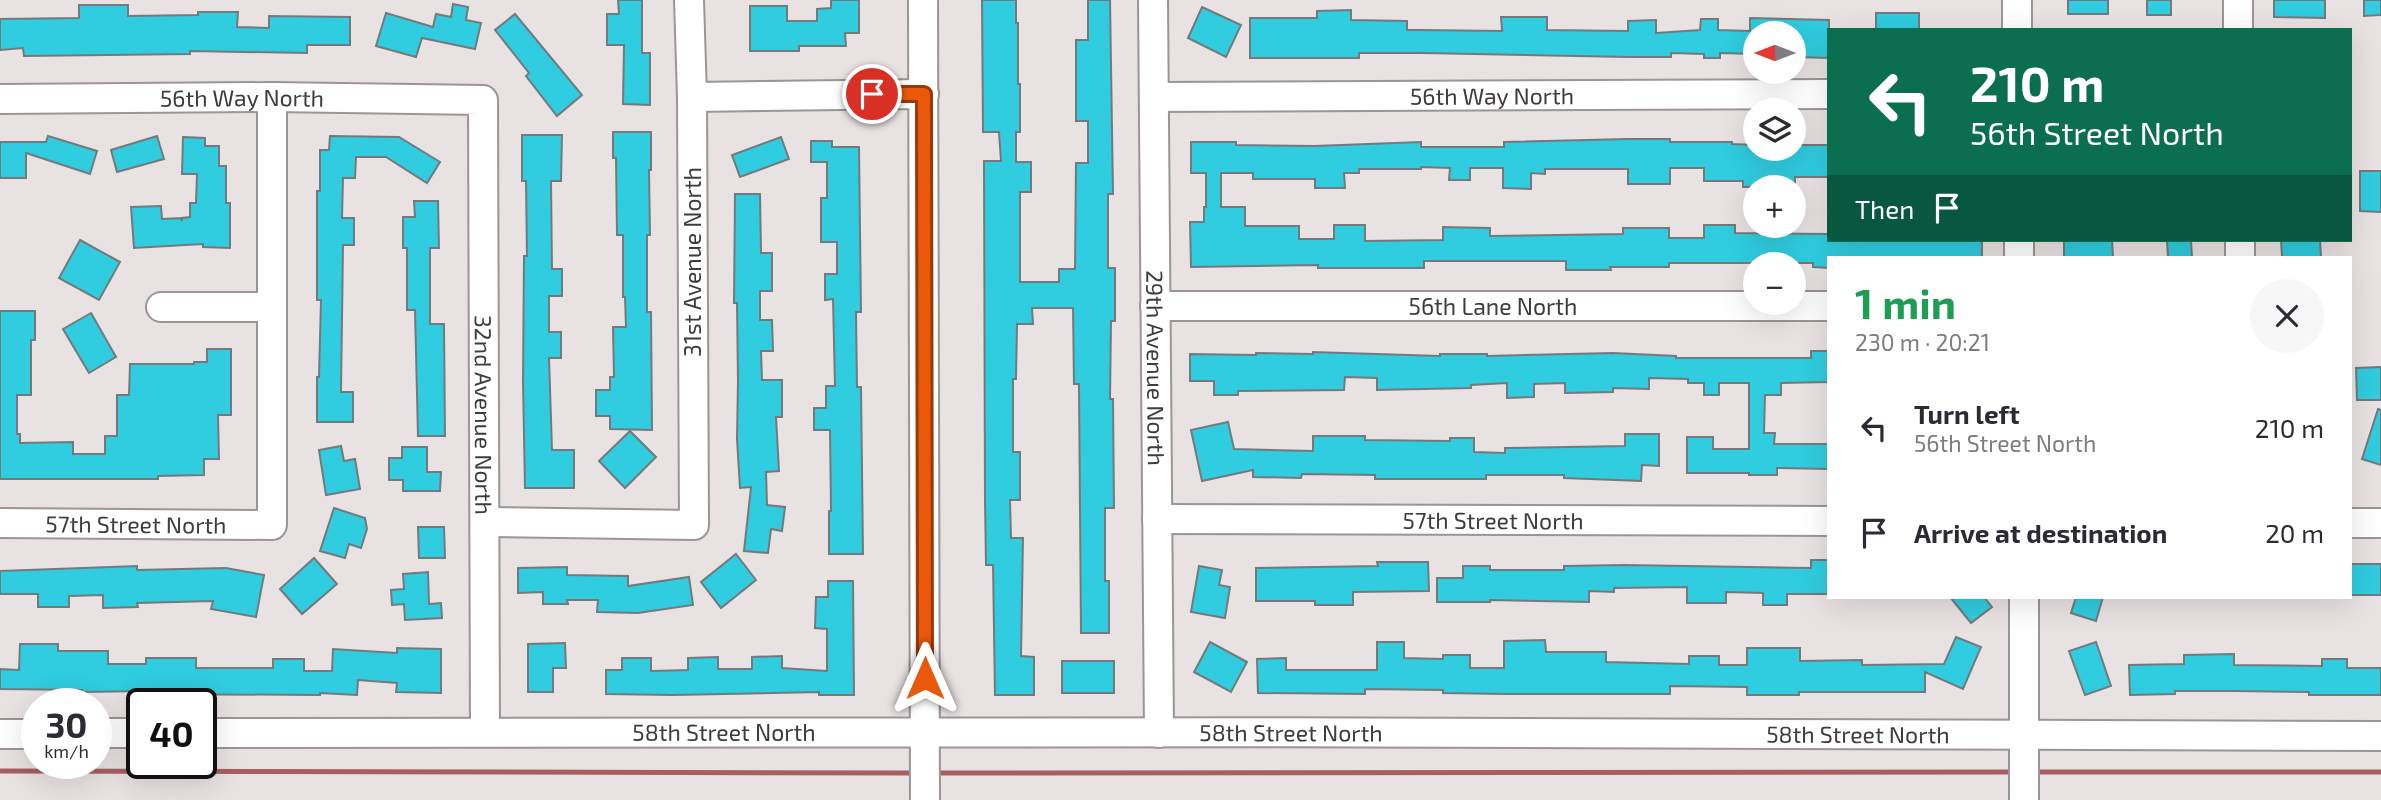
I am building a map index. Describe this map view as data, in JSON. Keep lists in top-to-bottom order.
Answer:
{
  "streets": {
    "street": [
      "56th Way North",
      "31st Avenue North",
      "56th Lane North",
      "29th Avenue North",
      "32nd Avenue North",
      "57th Street North",
      "58th Street North"
    ]
  },
  "crossings": [
    ["56th Way North", "29th Avenue North"],
    ["56th Way North", "32nd Avenue North"],
    ["31st Avenue North", "32nd Avenue North"],
    ["56th Lane North", "29th Avenue North"],
    ["29th Avenue North", "57th Street North"],
    ["29th Avenue North", "58th Street North"],
    ["32nd Avenue North", "58th Street North"]
  ],
  "north": "left",
  "page": {
    "map_buttons": ["+", "−"],
    "turn": ["210 m", "56th Street North"],
    "then": "Then",
    "heading": ["1 min", "230 m · 20:21"],
    "list": [
      {
        "name": "Turn left",
        "note": "56th Street North",
        "value": "210 m"
      },
      {
        "name": "Arrive at destination",
        "value": "20 m"
      }
    ],
    "speed": "30 km/h",
    "limit": "40"
  }
}
